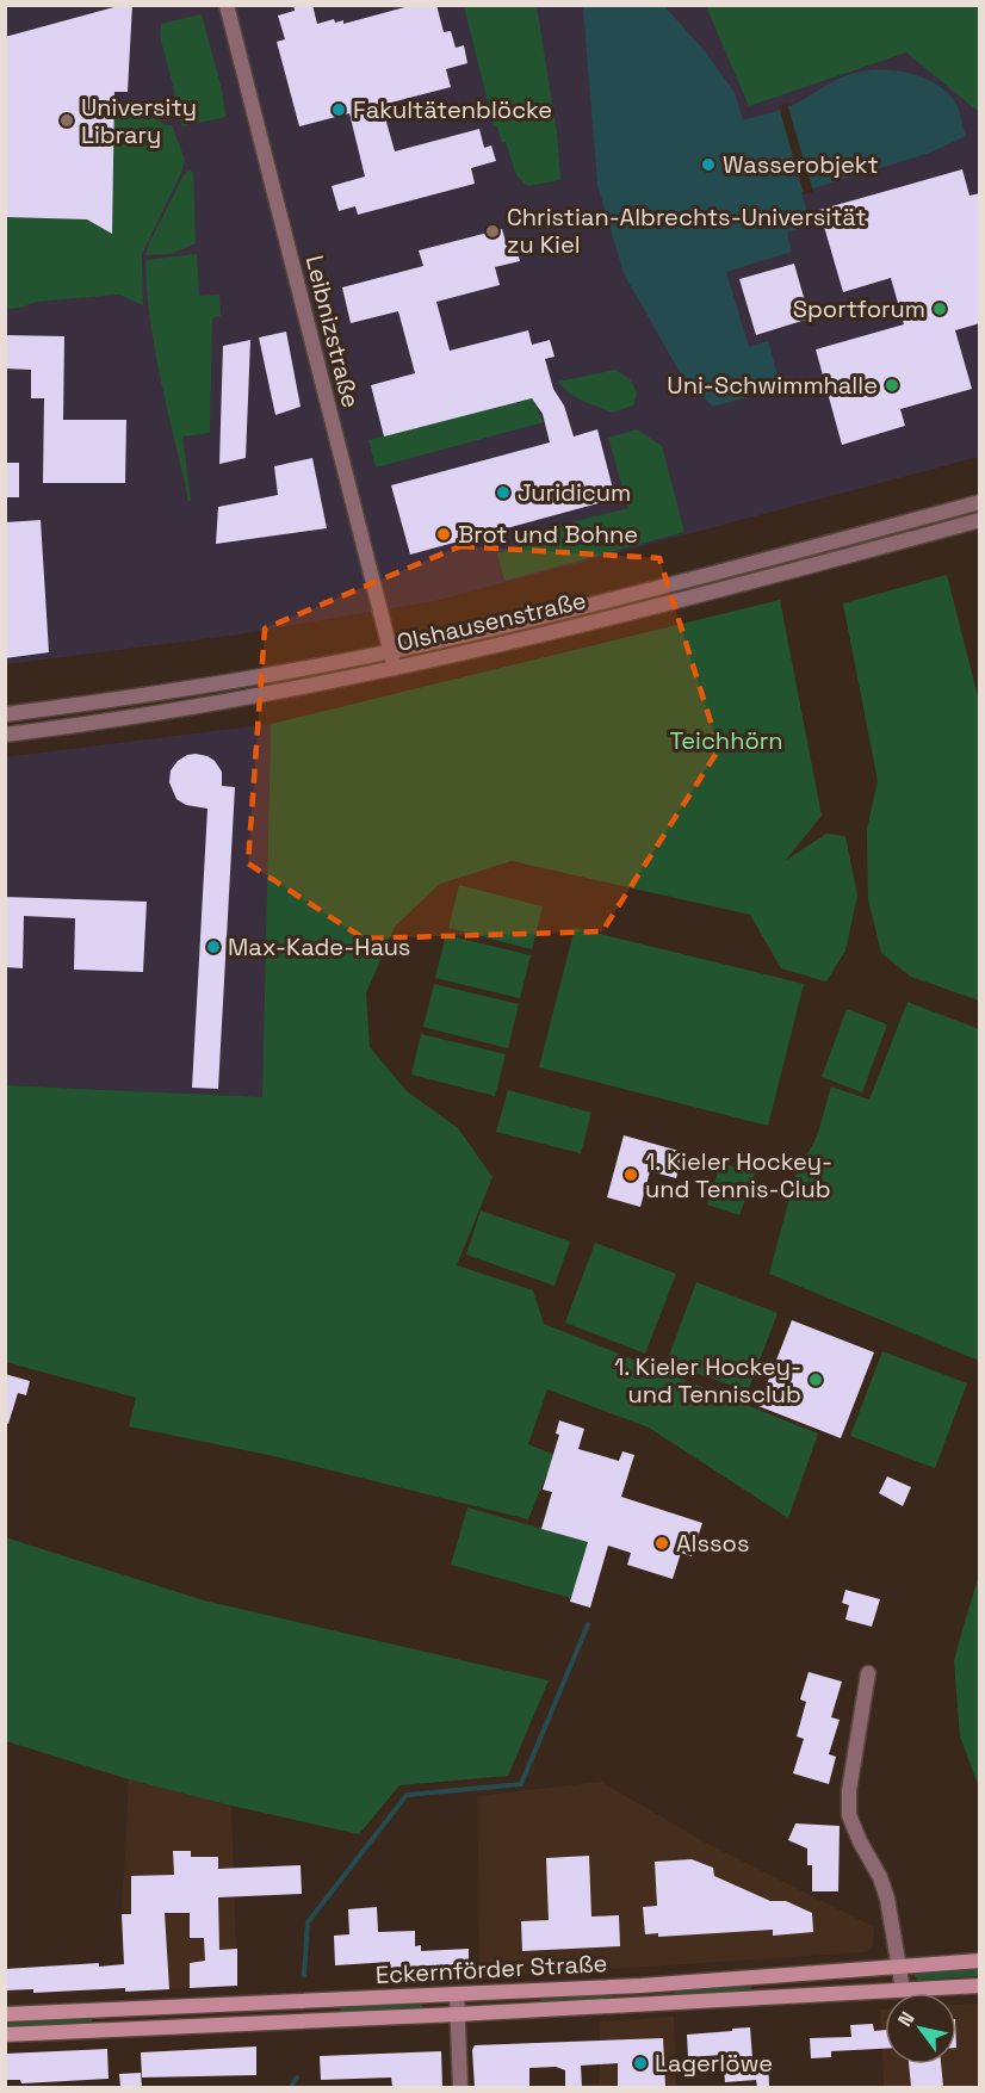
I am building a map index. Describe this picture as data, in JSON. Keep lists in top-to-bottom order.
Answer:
{
  "streets": {
    "main road": ["Eckernförder Straße"],
    "street": ["Leibnizstraße", "Olshausenstraße"]
  },
  "crossings": [
    ["Leibnizstraße", "Olshausenstraße"]
  ],
  "parks": ["Teichhörn"],
  "places": [
    "Fakultätenblöcke",
    "University Library",
    "Wasserobjekt",
    "Christian-Albrechts-Universität zu Kiel",
    "Sportforum",
    "Uni-Schwimmhalle",
    "Juridicum",
    "Brot und Bohne",
    "Max-Kade-Haus",
    "1. Kieler Hockey- und Tennis-Club",
    "1. Kieler Hockey- und Tennisclub",
    "Alssos",
    "Lagerlöwe"
  ],
  "north": "top left"
}
